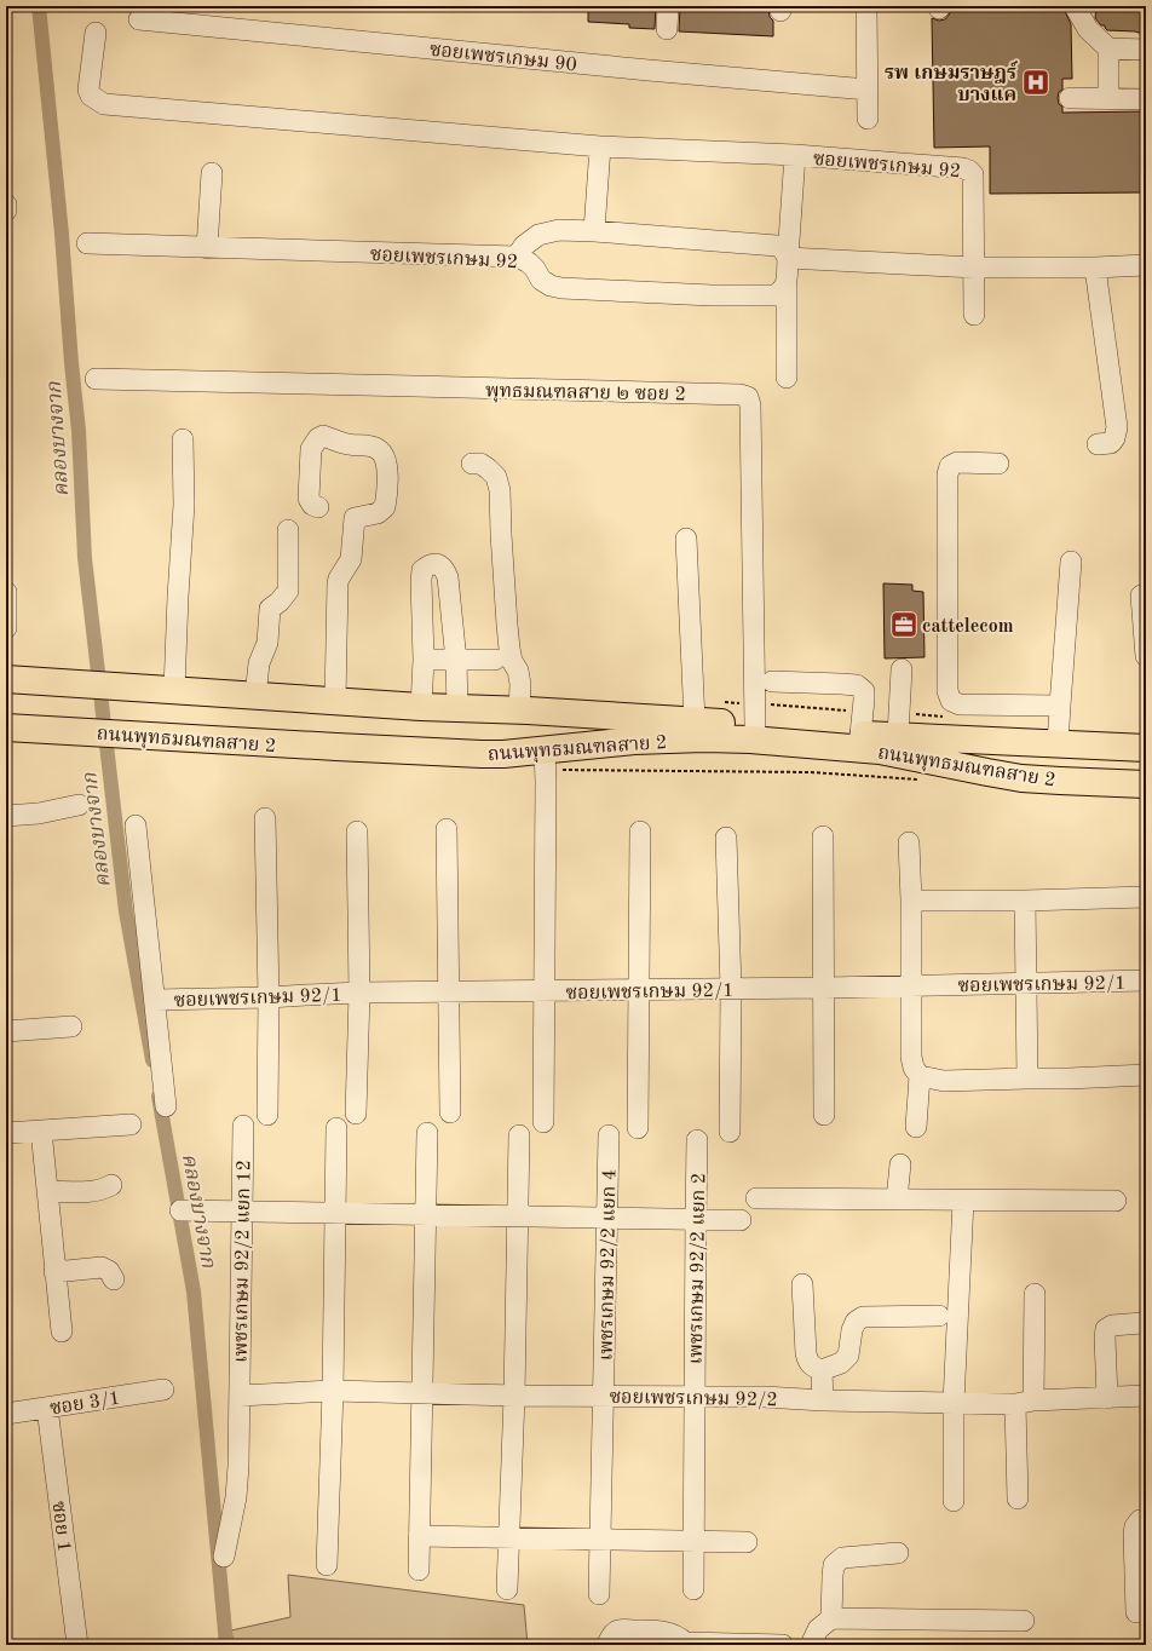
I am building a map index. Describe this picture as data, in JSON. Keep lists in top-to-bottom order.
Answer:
{
  "streets": {
    "main road": ["ถนนพุทธมณฑลสาย 2"],
    "street": [
      "ซอยเพชรเกษม 90",
      "ซอยเพชรเกษม 92",
      "พุทธมณฑลสาย ๒ ซอย 2",
      "ซอยเพชรเกษม 92/1",
      "เพชรเกษม 92/2 แยก 12",
      "เพชรเกษม 92/2 แยก 4",
      "เพชรเกษม 92/2 แยก 2",
      "ซอยเพชรเกษม 92/2",
      "ซอย 3/1",
      "ซอย 1"
    ]
  },
  "crossings": [
    ["พุทธมณฑลสาย ๒ ซอย 2", "ถนนพุทธมณฑลสาย 2"],
    ["เพชรเกษม 92/2 แยก 12", "ซอยเพชรเกษม 92/2"],
    ["เพชรเกษม 92/2 แยก 4", "ซอยเพชรเกษม 92/2"],
    ["เพชรเกษม 92/2 แยก 2", "ซอยเพชรเกษม 92/2"],
    ["ซอย 3/1", "ซอย 1"]
  ],
  "water": ["คลองบางจาก"],
  "places": {
    "hospital": ["รพ เกษมราษฎร์ บางแค"],
    "office": ["cattelecom"]
  }
}
